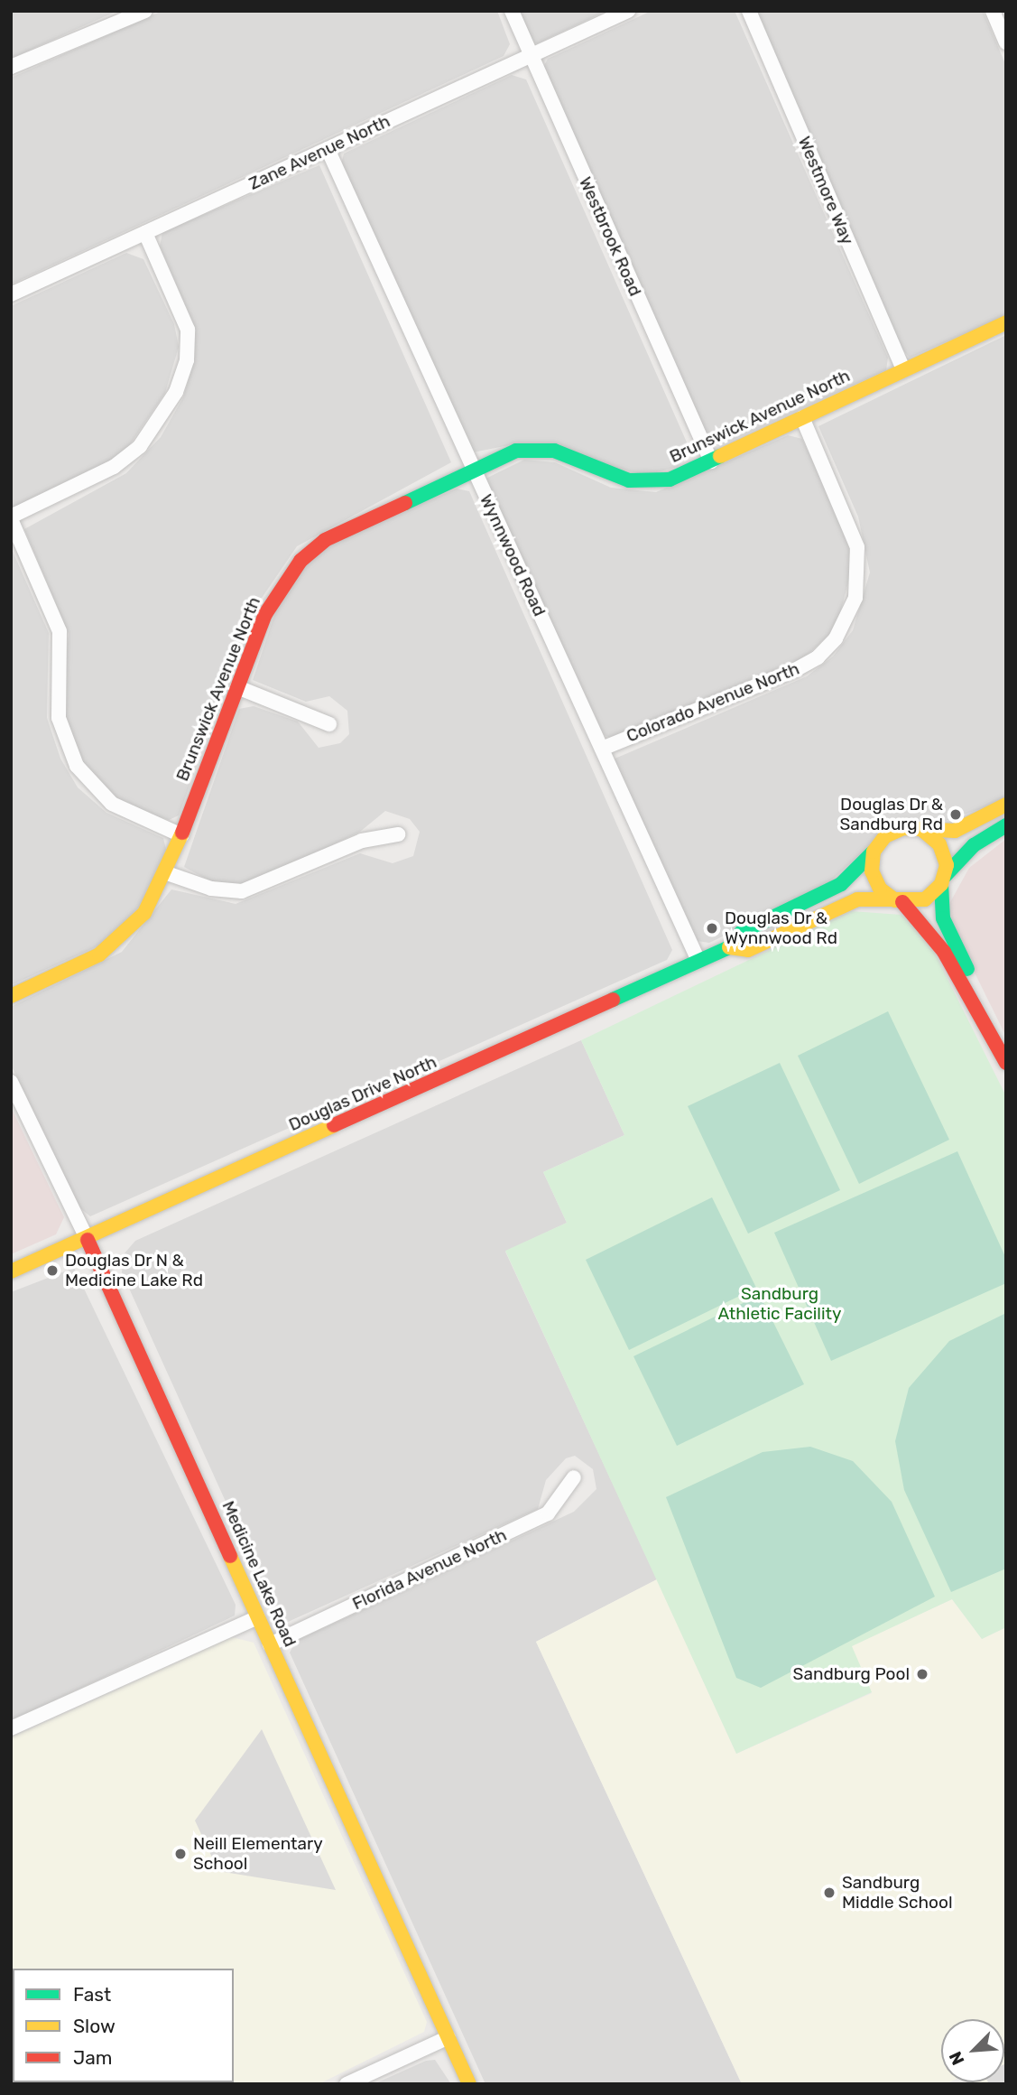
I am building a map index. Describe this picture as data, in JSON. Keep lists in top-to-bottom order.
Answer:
{
  "streets": {
    "street": [
      "Zane Avenue North",
      "Westmore Way",
      "Westbrook Road",
      "Brunswick Avenue North",
      "Wynnwood Road",
      "Colorado Avenue North",
      "Douglas Drive North",
      "Florida Avenue North",
      "Medicine Lake Road"
    ]
  },
  "crossings": [
    ["Zane Avenue North", "Westbrook Road"],
    ["Zane Avenue North", "Wynnwood Road"],
    ["Westmore Way", "Brunswick Avenue North"],
    ["Westbrook Road", "Brunswick Avenue North"],
    ["Brunswick Avenue North", "Wynnwood Road"],
    ["Brunswick Avenue North", "Colorado Avenue North"],
    ["Wynnwood Road", "Colorado Avenue North"],
    ["Wynnwood Road", "Douglas Drive North"],
    ["Douglas Drive North", "Medicine Lake Road"],
    ["Florida Avenue North", "Medicine Lake Road"]
  ],
  "parks": ["Sandburg Athletic Facility"],
  "places": [
    "Douglas Dr & Sandburg Rd",
    "Douglas Dr & Wynnwood Rd",
    "Douglas Dr N & Medicine Lake Rd",
    "Sandburg Pool",
    "Neill Elementary School",
    "Sandburg Middle School"
  ],
  "legend": ["Fast", "Slow", "Jam"],
  "north": "bottom left"
}
